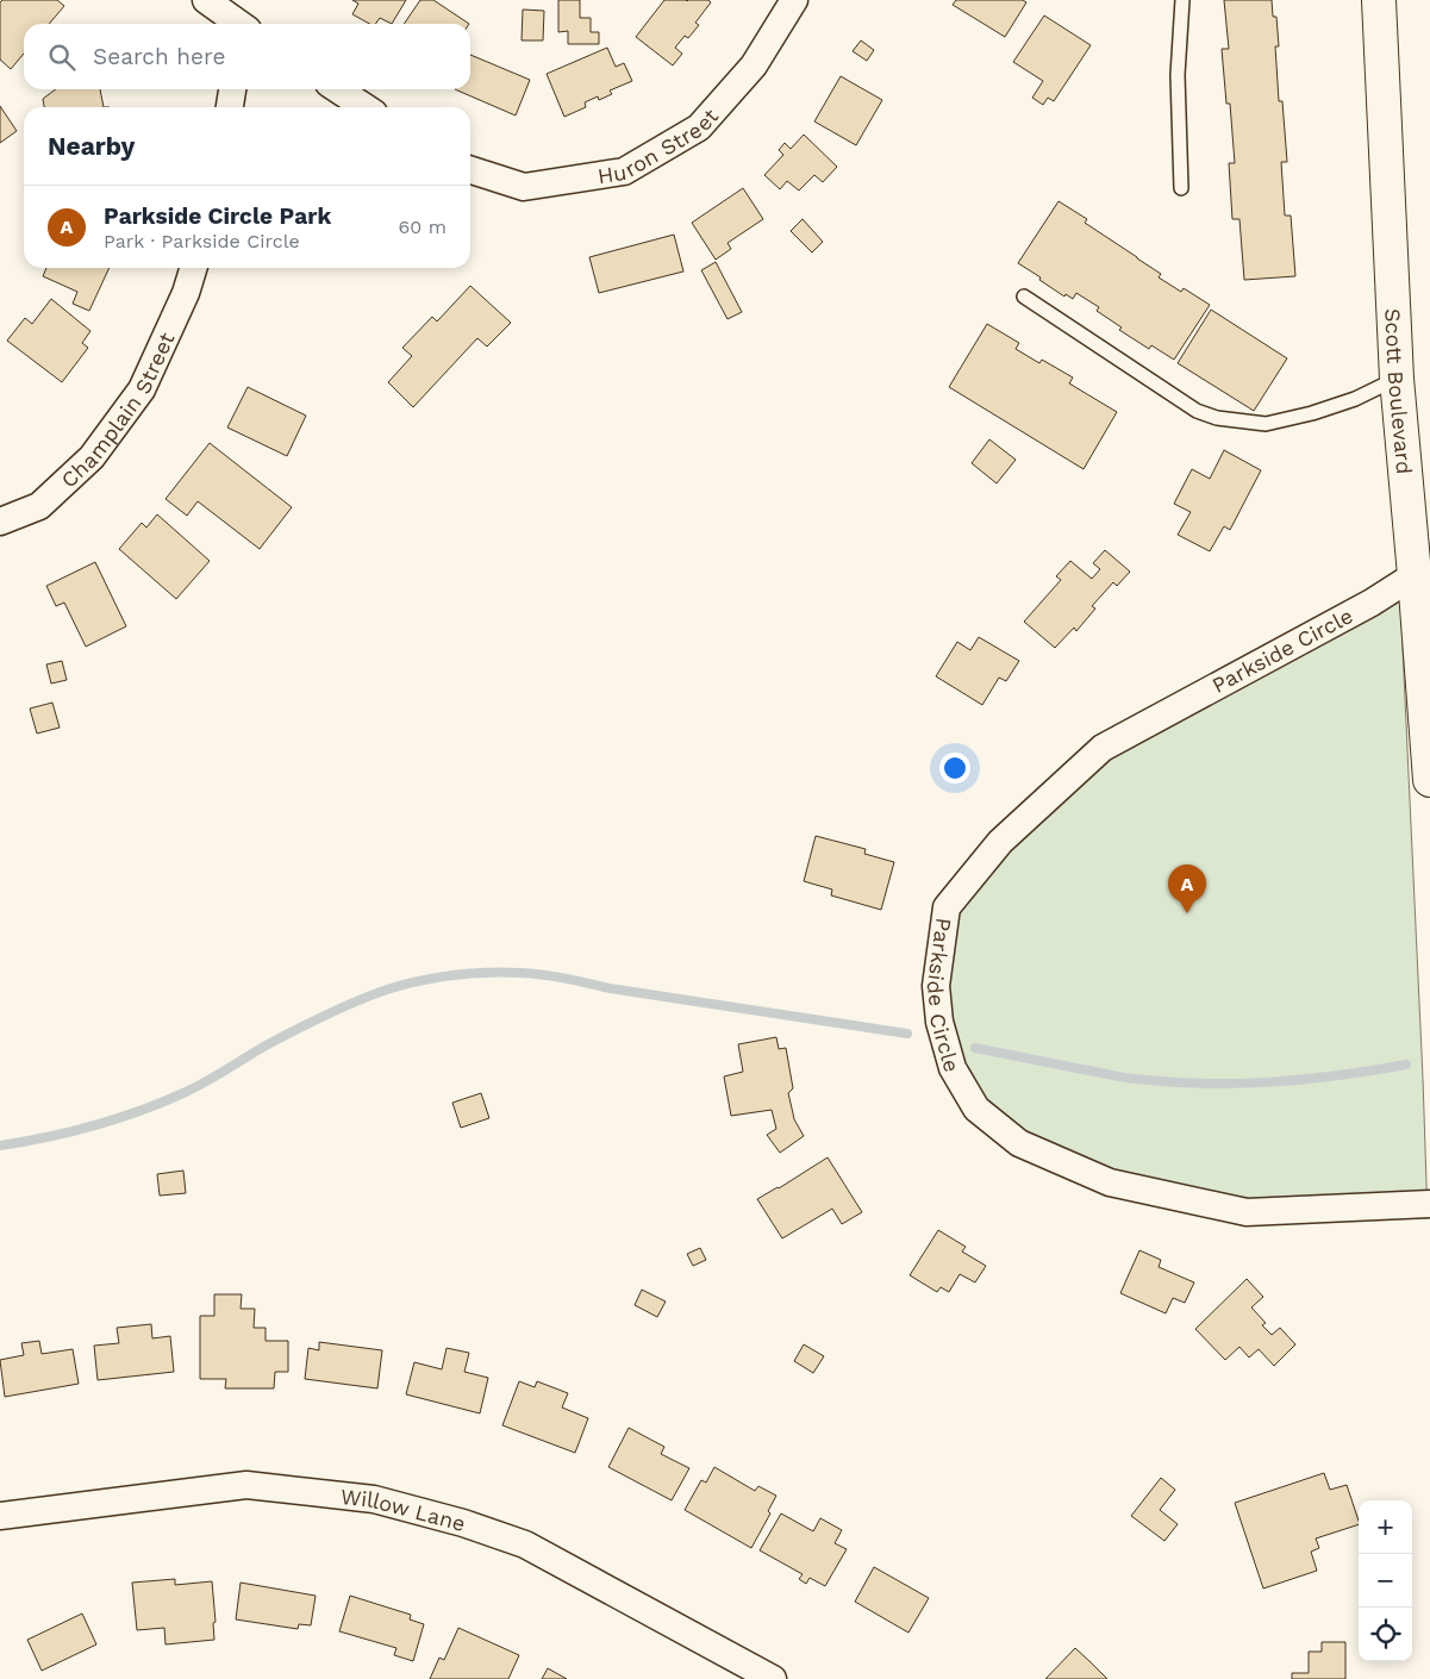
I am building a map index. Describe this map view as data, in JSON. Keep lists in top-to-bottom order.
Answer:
{
  "streets": {
    "highway": ["Scott Boulevard"],
    "street": [
      "Huron Street",
      "Champlain Street",
      "Parkside Circle",
      "Willow Lane"
    ]
  },
  "crossings": [
    ["Scott Boulevard", "Parkside Circle"]
  ],
  "page": {
    "search": "Search here",
    "heading": "Nearby",
    "list": [
      {
        "mark": "A",
        "name": "Parkside Circle Park",
        "note": "Park · Parkside Circle",
        "value": "60 m"
      }
    ],
    "pins": "A",
    "map_buttons": ["+", "−"]
  }
}
